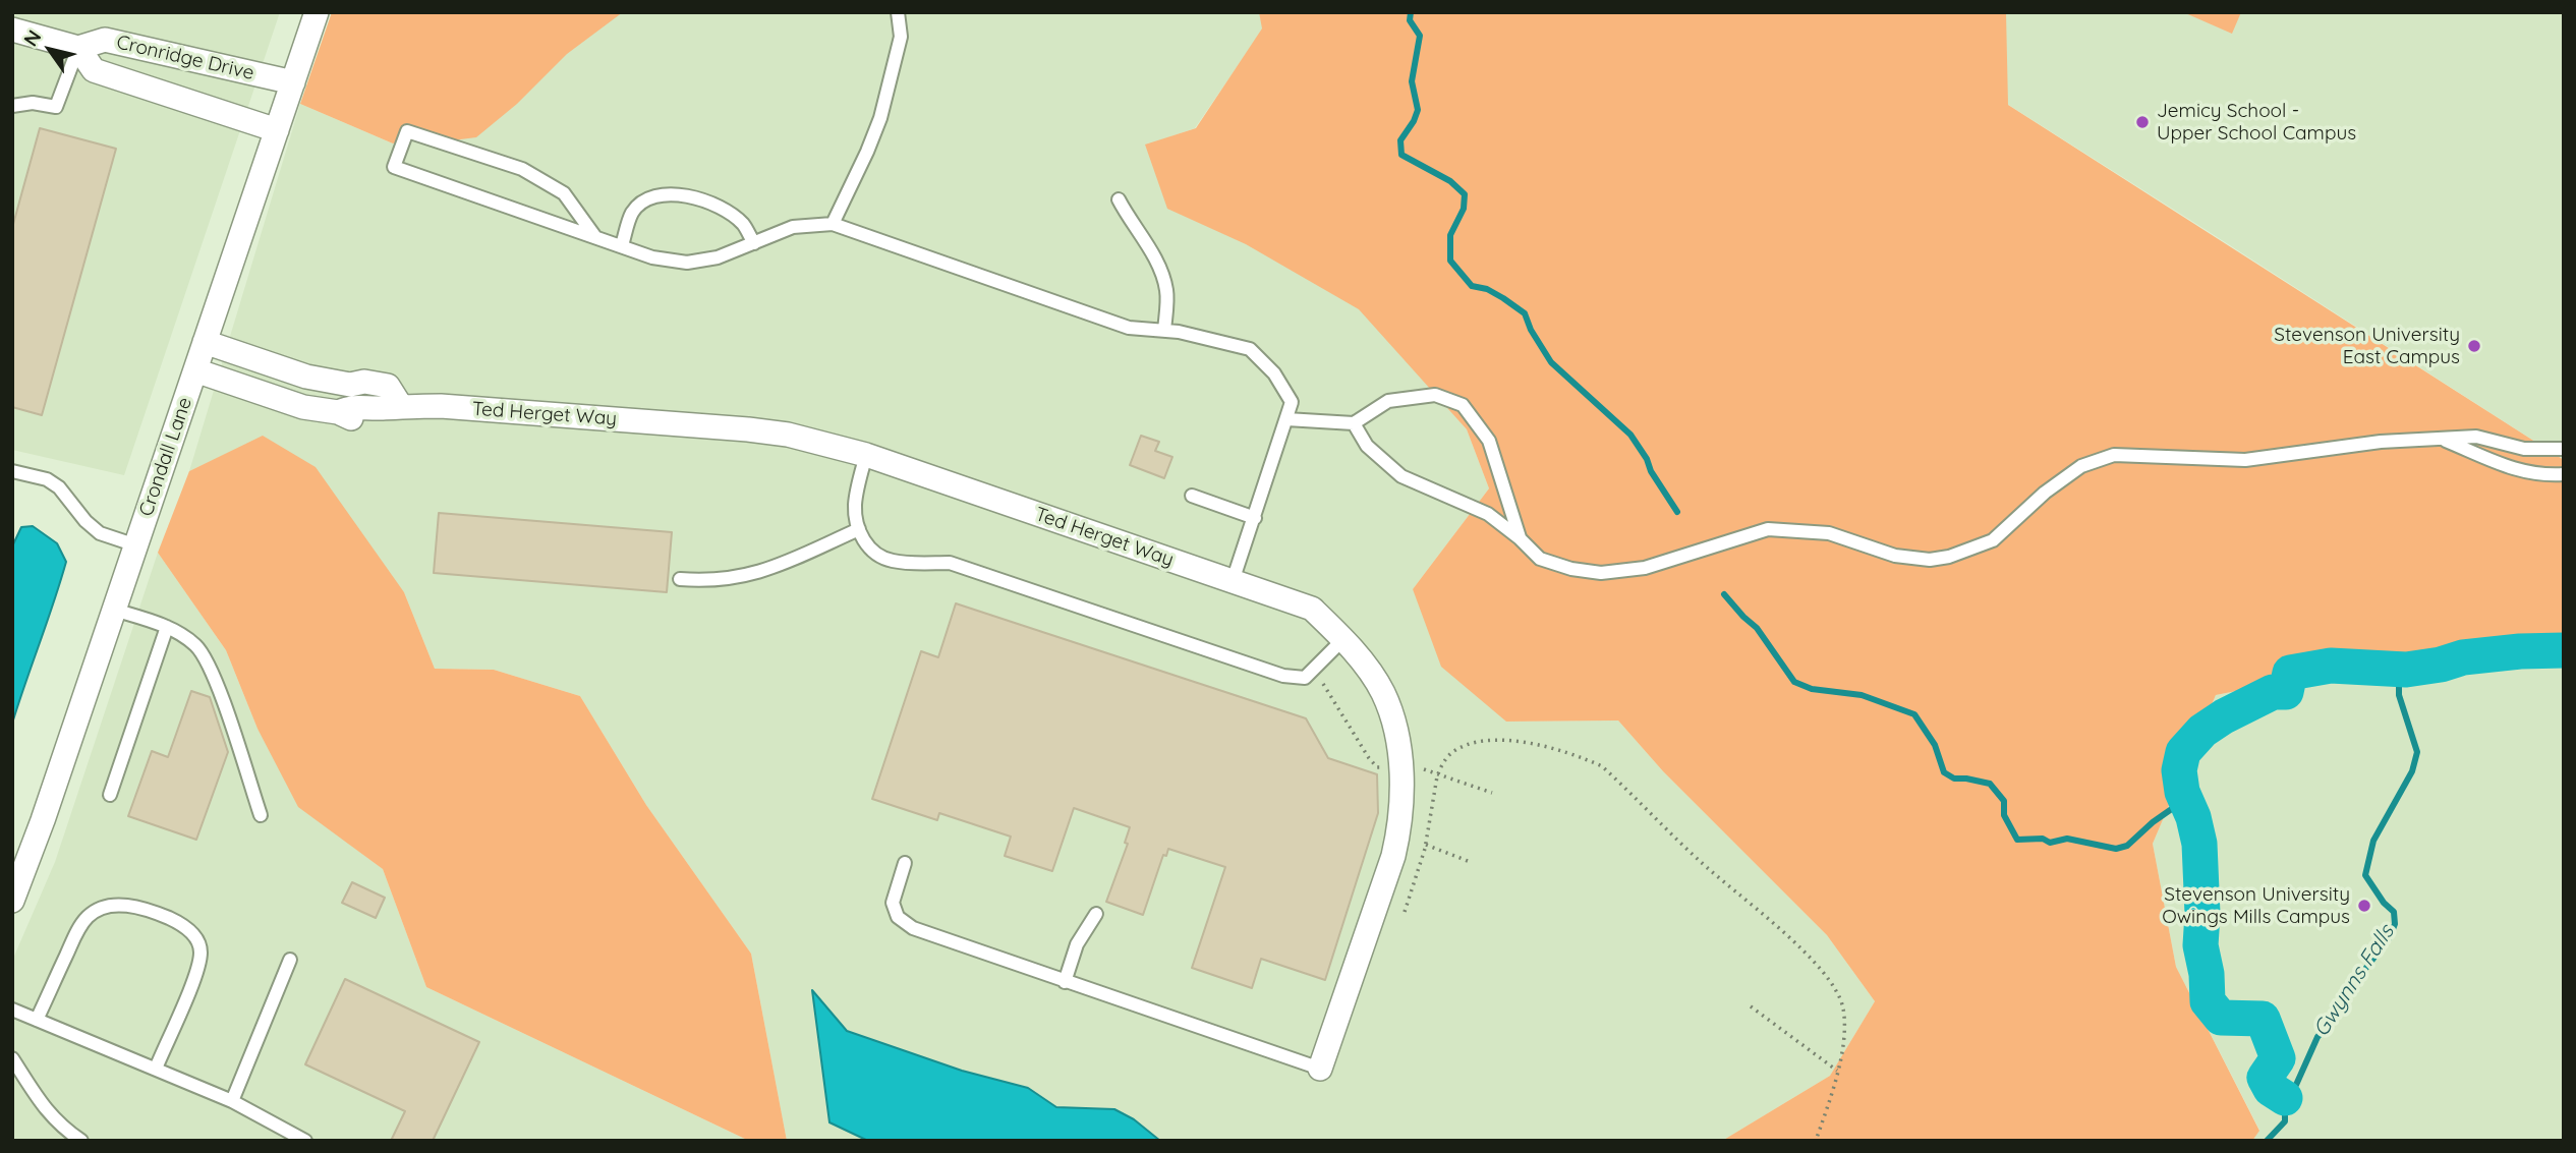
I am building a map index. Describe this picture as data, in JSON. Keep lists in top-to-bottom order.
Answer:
{
  "streets": {
    "street": ["Cronridge Drive", "Ted Herget Way", "Crondall Lane"]
  },
  "crossings": [
    ["Cronridge Drive", "Crondall Lane"]
  ],
  "water": ["Gwynns Falls"],
  "places": ["Jemicy School - Upper School Campus", "Stevenson University East Campus", "Stevenson University Owings Mills Campus"],
  "north": "top left"
}
